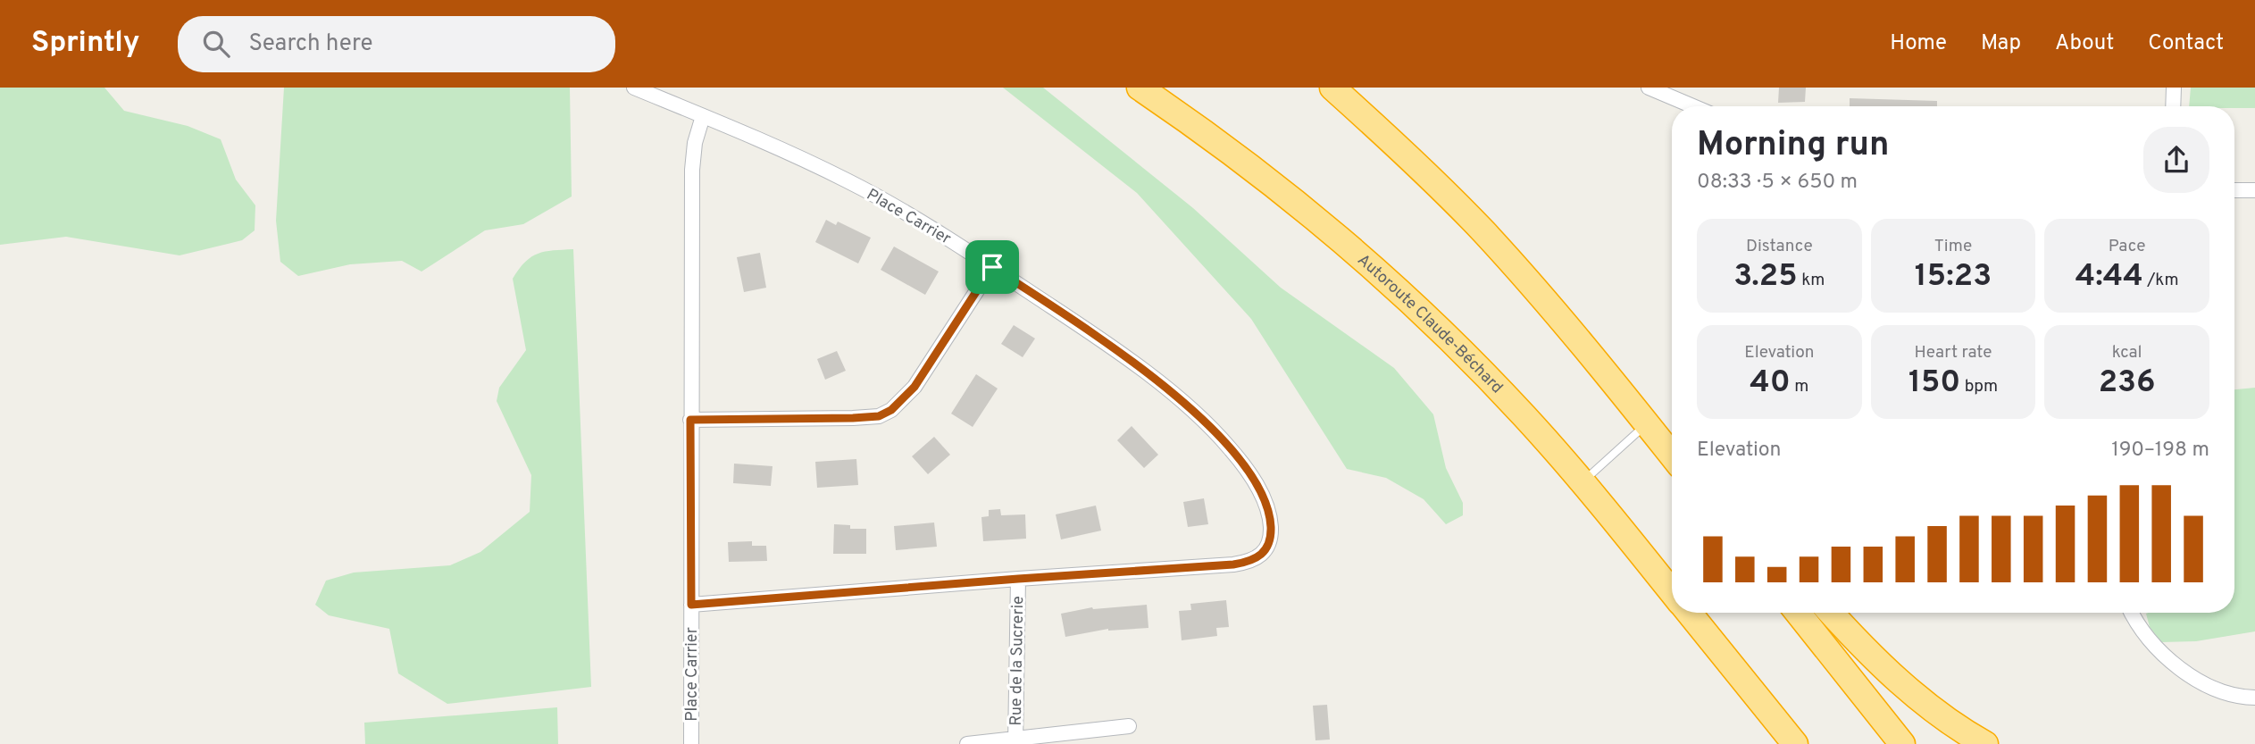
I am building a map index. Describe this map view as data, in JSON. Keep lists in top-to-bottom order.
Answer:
{
  "streets": {
    "highway": ["Autoroute Claude-Béchard"],
    "street": ["Place Carrier", "Rue de la Sucrerie"]
  },
  "crossings": [
    ["Place Carrier", "Rue de la Sucrerie"]
  ],
  "page": {
    "header": "Sprintly",
    "search": "Search here",
    "nav": [
      "Home",
      "Map",
      "About",
      "Contact"
    ],
    "heading": ["Morning run", "08:33 · 5 × 650 m"],
    "stats": [
      ["Distance", "3.25 km"],
      ["Time", "15:23"],
      ["Pace", "4:44 /km"],
      ["Elevation", "40 m"],
      ["Heart rate", "150 bpm"],
      ["kcal", "236"]
    ],
    "chart": ["Elevation", "190–198 m"]
  }
}
